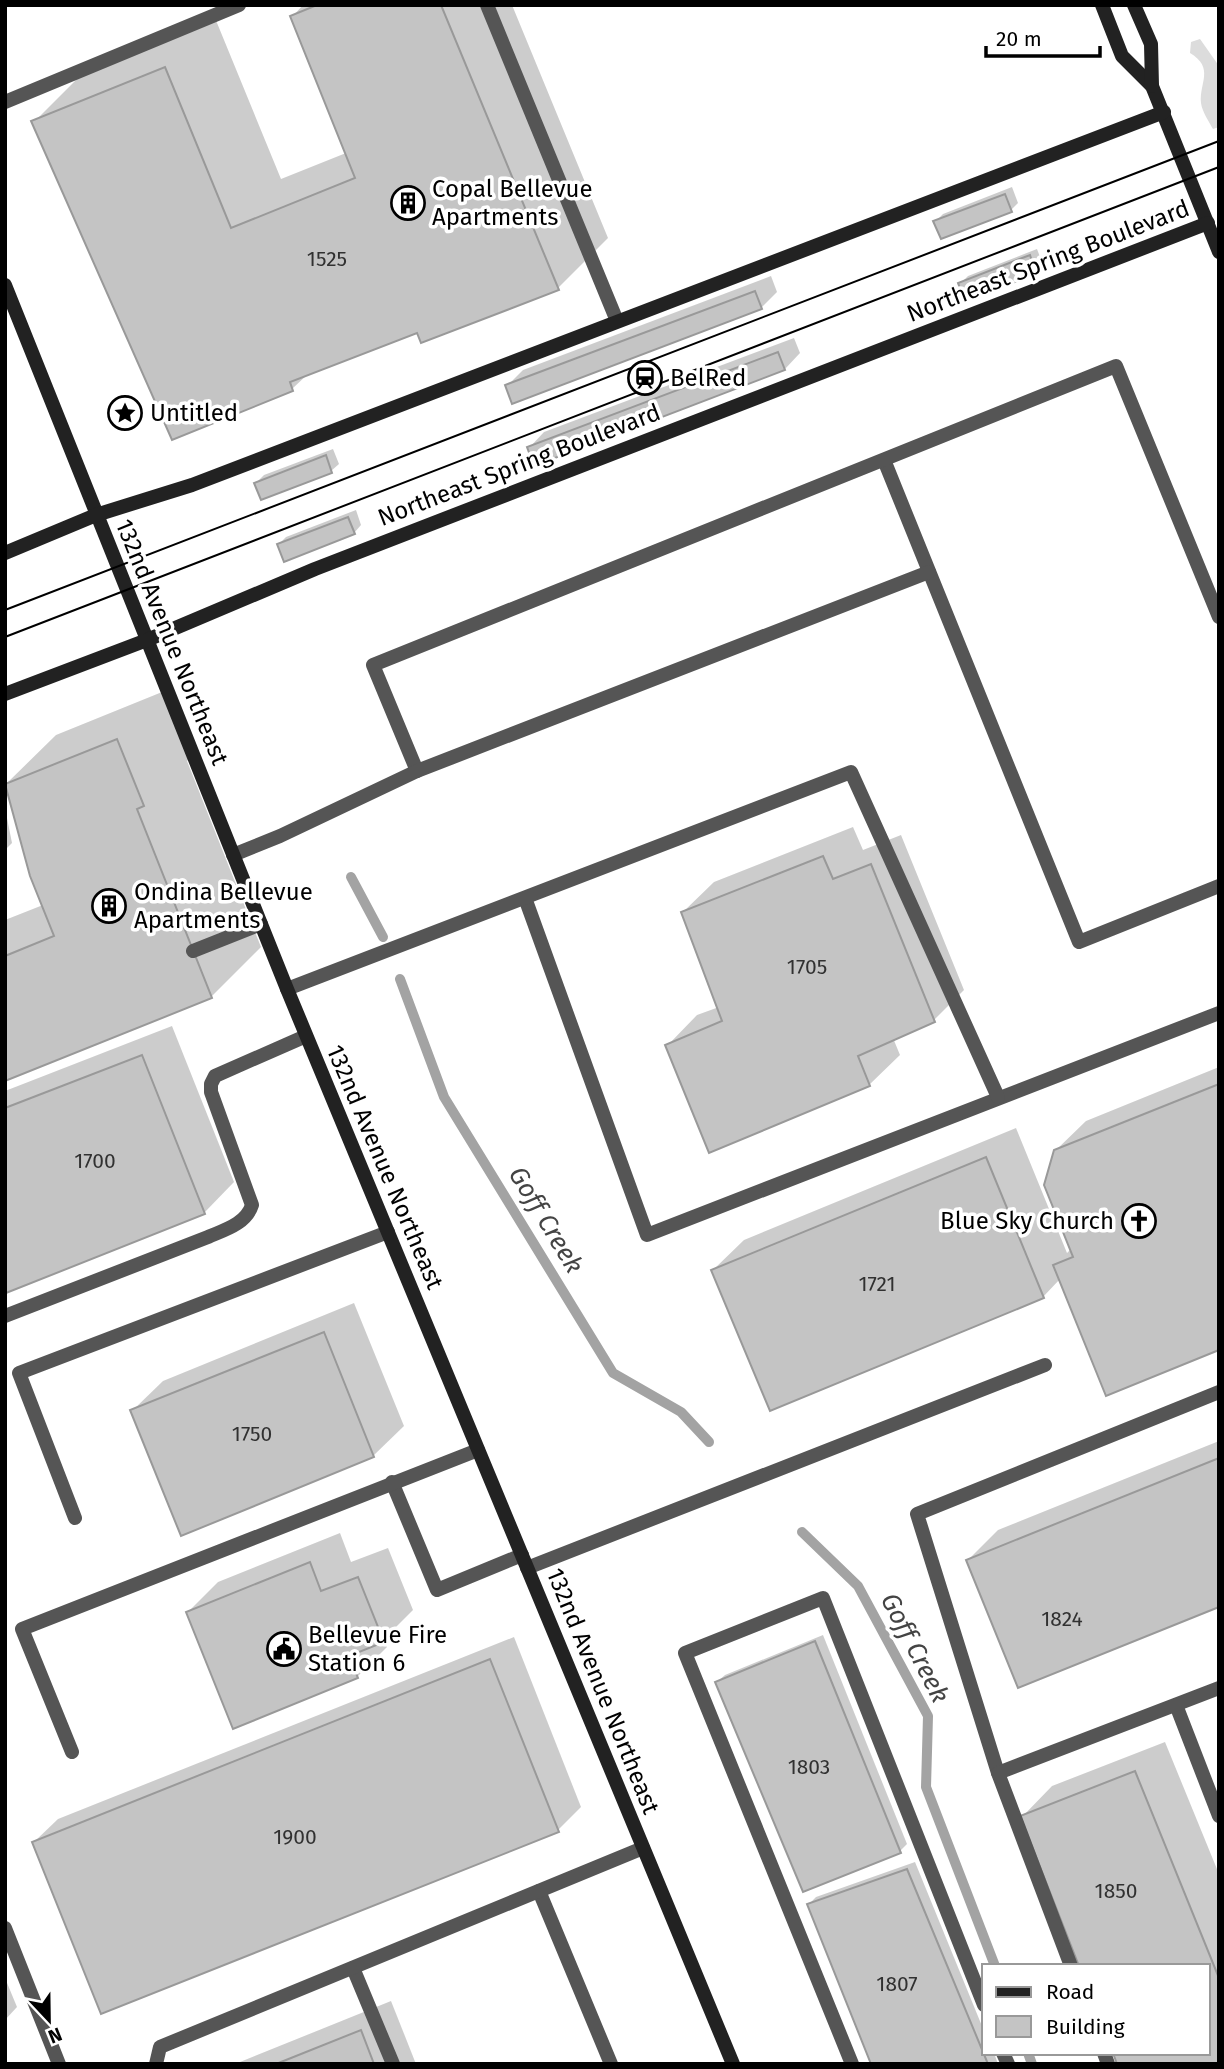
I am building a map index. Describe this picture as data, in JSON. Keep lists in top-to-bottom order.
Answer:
{
  "streets": {
    "street": ["Northeast Spring Boulevard", "132nd Avenue Northeast"]
  },
  "crossings": [
    ["Northeast Spring Boulevard", "132nd Avenue Northeast"]
  ],
  "water": ["Goff Creek"],
  "places": {
    "building": ["Copal Bellevue Apartments", "Ondina Bellevue Apartments"],
    "station": ["BelRed"],
    "place": ["Untitled"],
    "church": ["Blue Sky Church"],
    "public building": ["Bellevue Fire Station 6"]
  },
  "house_numbers": [
    "1525",
    "1705",
    "1700",
    "1721",
    "1750",
    "1824",
    "1803",
    "1900",
    "1850",
    "1807"
  ],
  "legend": ["Road", "Building"],
  "scale_bar": "20 m",
  "north": "bottom"
}
